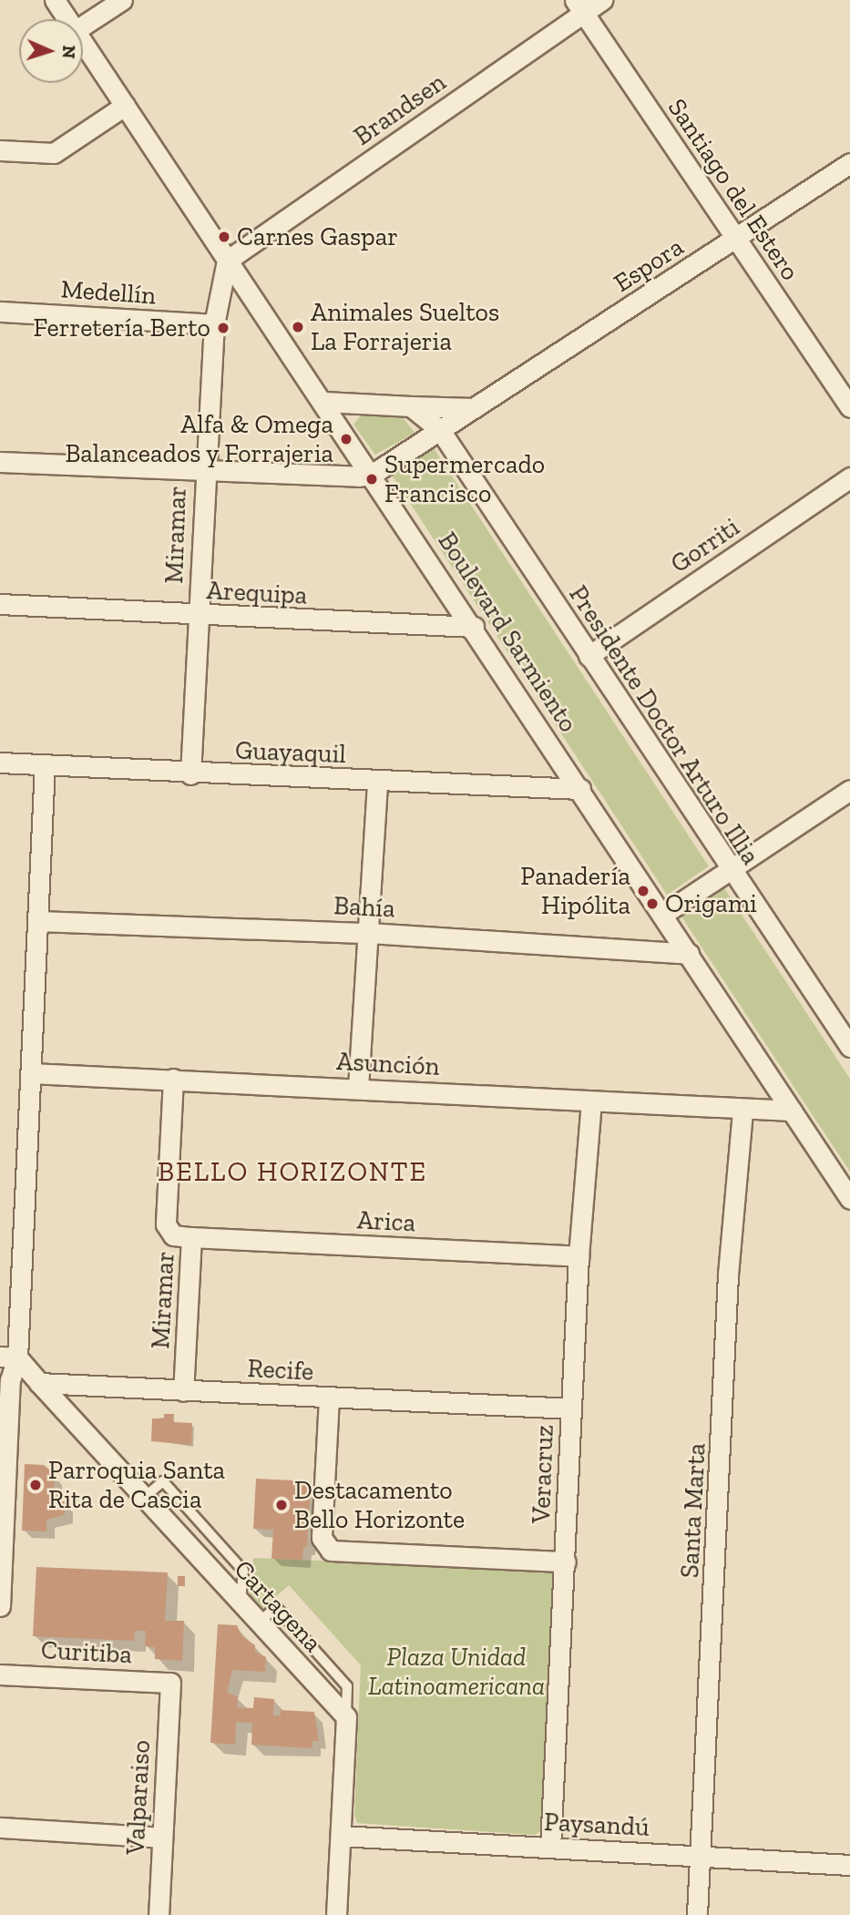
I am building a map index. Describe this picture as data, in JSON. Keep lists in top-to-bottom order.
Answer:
{
  "streets": {
    "street": [
      "Brandsen",
      "Santiago del Estero",
      "Espora",
      "Medellín",
      "Miramar",
      "Gorriti",
      "Arequipa",
      "Boulevard Sarmiento",
      "Presidente Doctor Arturo Illia",
      "Guayaquil",
      "Bahía",
      "Asunción",
      "Arica",
      "Recife",
      "Veracruz",
      "Santa Marta",
      "Cartagena",
      "Curitiba",
      "Valparaiso",
      "Paysandú"
    ]
  },
  "crossings": [
    ["Brandsen", "Santiago del Estero"],
    ["Brandsen", "Miramar"],
    ["Brandsen", "Boulevard Sarmiento"],
    ["Santiago del Estero", "Espora"],
    ["Espora", "Boulevard Sarmiento"],
    ["Espora", "Presidente Doctor Arturo Illia"],
    ["Medellín", "Miramar"],
    ["Miramar", "Arequipa"],
    ["Miramar", "Boulevard Sarmiento"],
    ["Miramar", "Guayaquil"],
    ["Miramar", "Asunción"],
    ["Miramar", "Arica"],
    ["Miramar", "Recife"],
    ["Gorriti", "Presidente Doctor Arturo Illia"],
    ["Arequipa", "Boulevard Sarmiento"],
    ["Boulevard Sarmiento", "Guayaquil"],
    ["Boulevard Sarmiento", "Bahía"],
    ["Boulevard Sarmiento", "Asunción"],
    ["Asunción", "Veracruz"],
    ["Asunción", "Santa Marta"],
    ["Arica", "Veracruz"],
    ["Recife", "Veracruz"],
    ["Recife", "Cartagena"],
    ["Veracruz", "Paysandú"],
    ["Santa Marta", "Paysandú"],
    ["Cartagena", "Paysandú"],
    ["Curitiba", "Valparaiso"]
  ],
  "districts": ["BELLO HORIZONTE"],
  "parks": ["Plaza Unidad Latinoamericana"],
  "places": [
    "Carnes Gaspar",
    "Animales Sueltos La Forrajeria",
    "Ferretería Berto",
    "Alfa & Omega Balanceados y Forrajeria",
    "Supermercado Francisco",
    "Panadería Hipólita",
    "Origami",
    "Parroquia Santa Rita de Cascia",
    "Destacamento Bello Horizonte"
  ],
  "north": "right"
}
